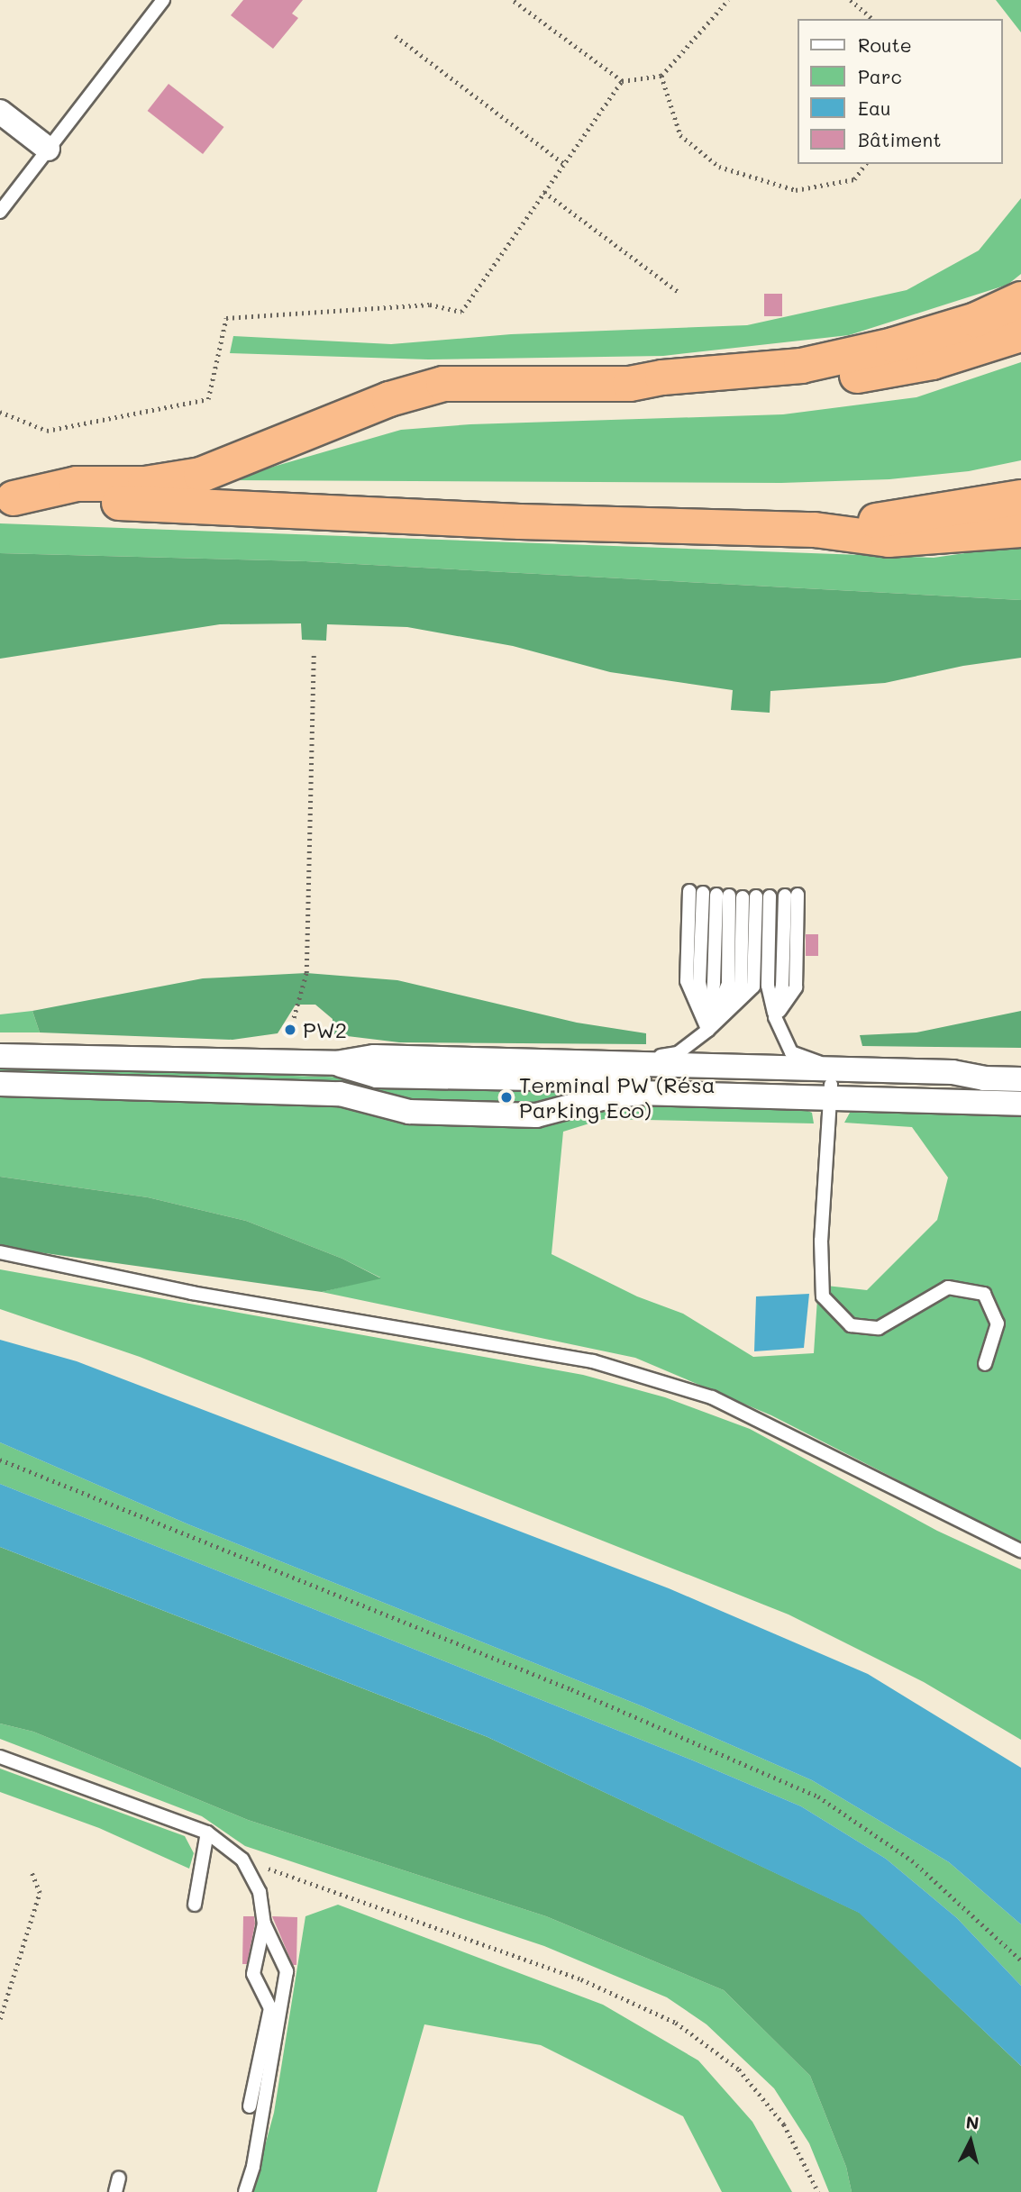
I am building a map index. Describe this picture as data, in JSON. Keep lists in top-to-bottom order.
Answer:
{
  "places": ["PW2", "Terminal PW (Résa Parking Eco)"],
  "legend": [
    "Route",
    "Parc",
    "Eau",
    "Bâtiment"
  ],
  "north": "top"
}
